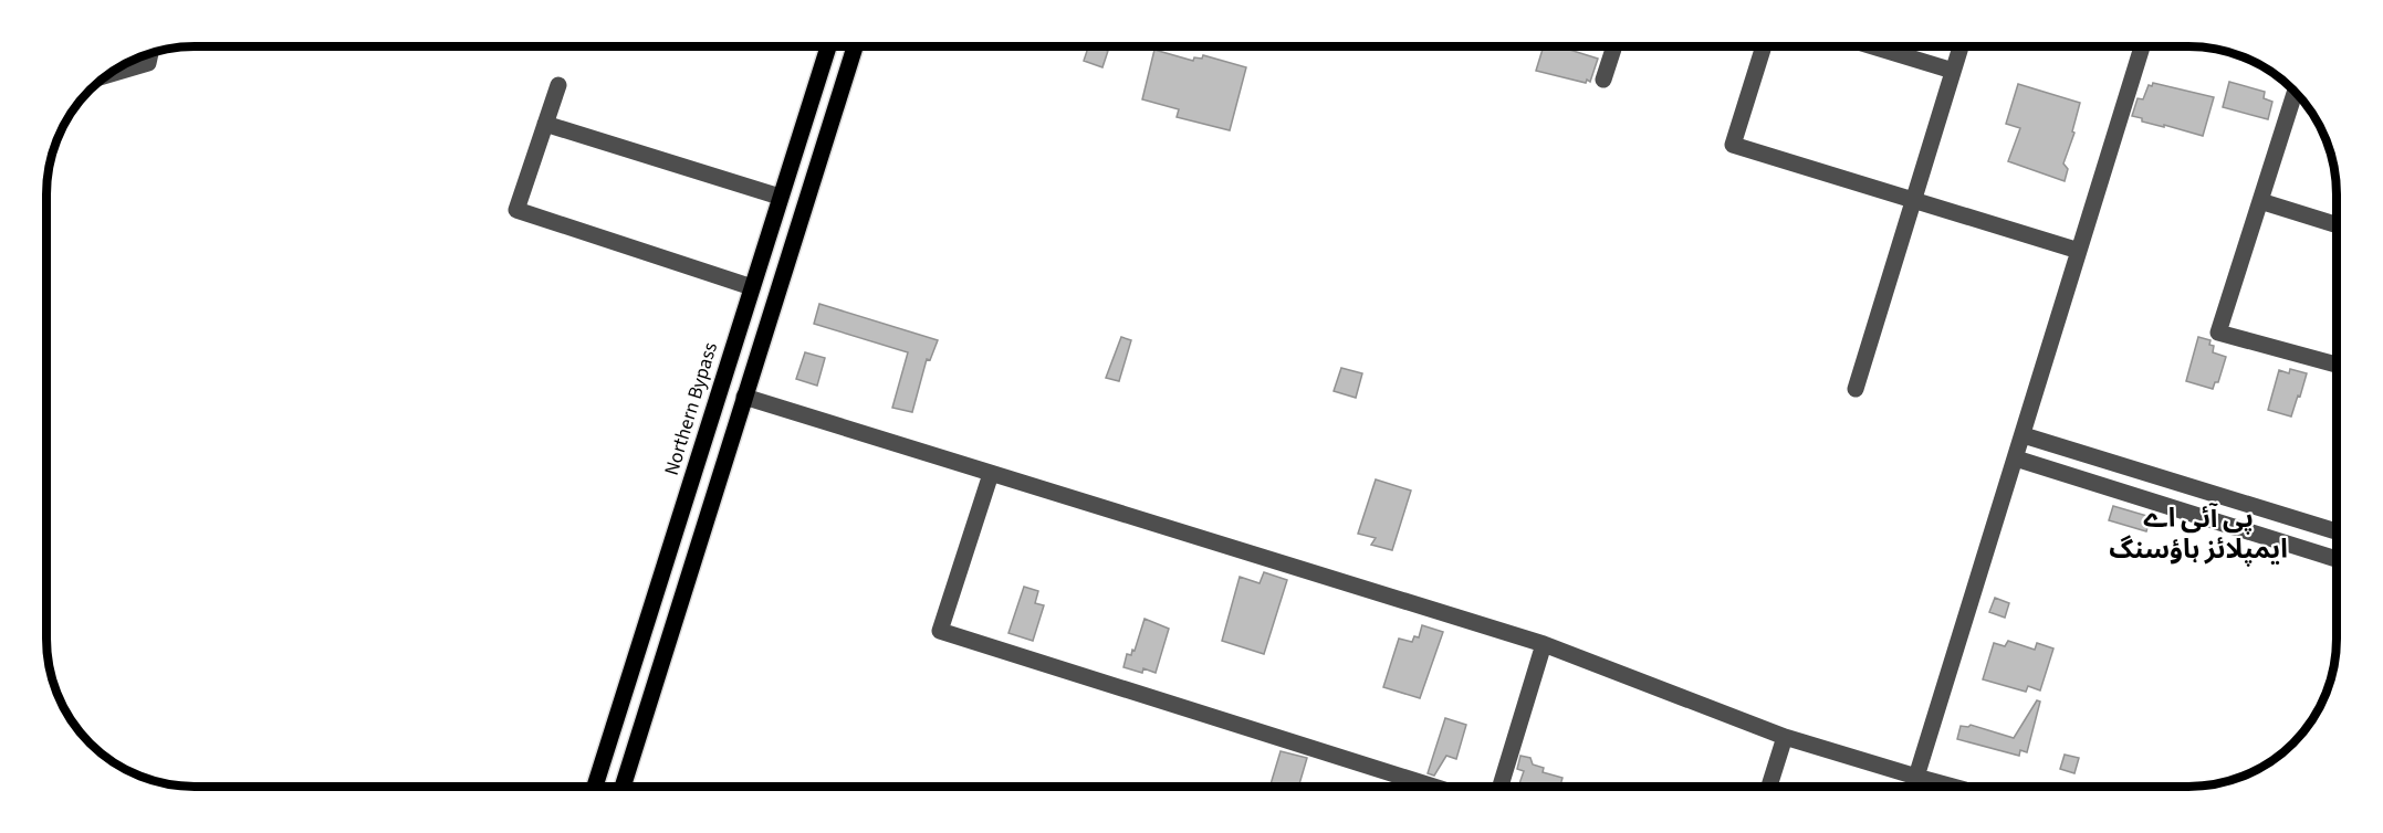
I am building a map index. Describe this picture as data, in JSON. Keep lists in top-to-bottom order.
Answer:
{
  "streets": {
    "main road": ["Northern Bypass"]
  },
  "districts": ["پی آئی اے ایمپلائز ہاؤسنگ"]
}
